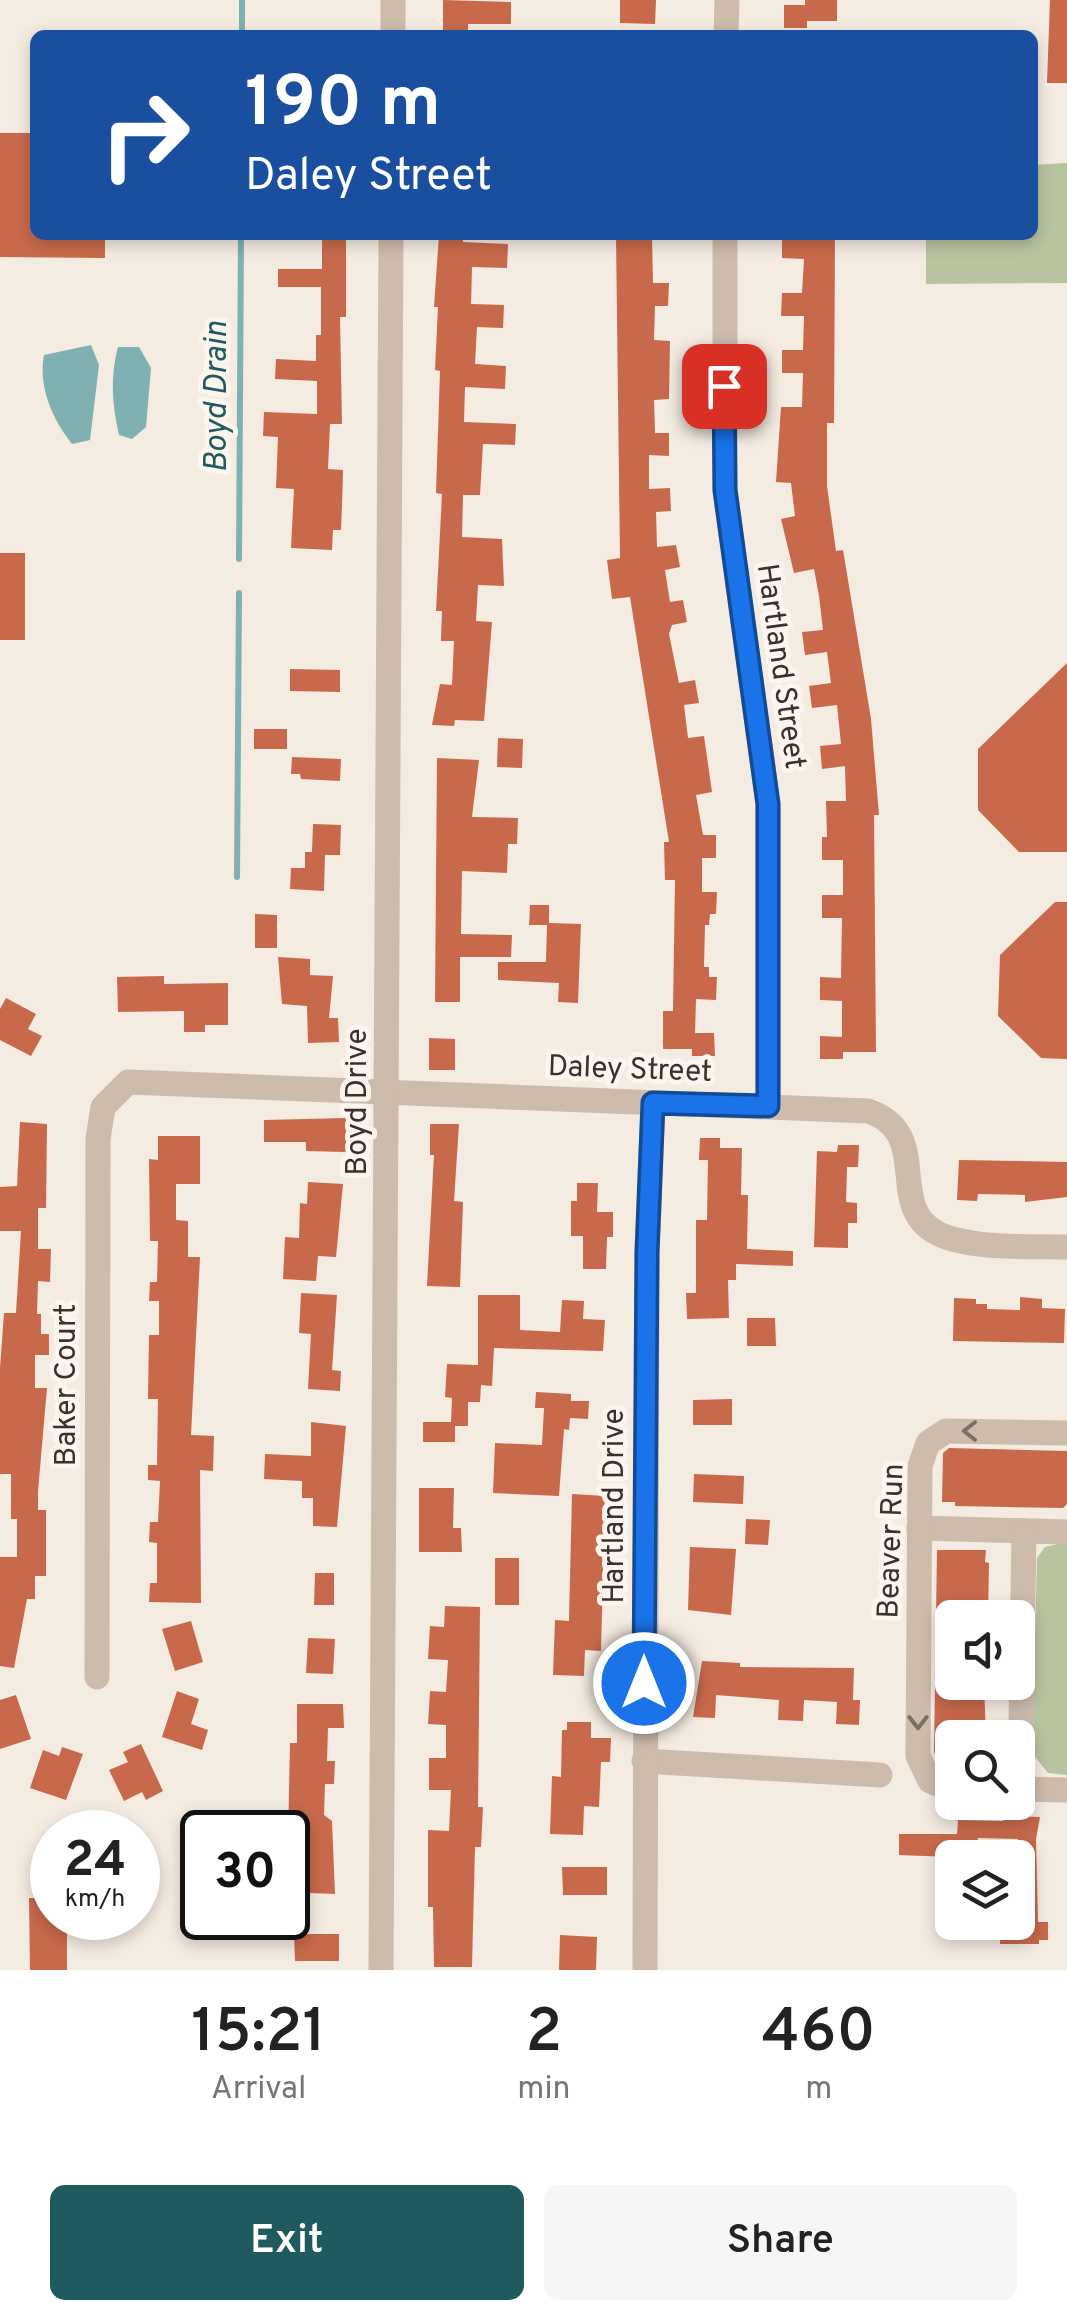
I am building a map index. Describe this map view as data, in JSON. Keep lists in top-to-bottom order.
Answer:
{
  "streets": {
    "street": [
      "Hartland Street",
      "Daley Street",
      "Boyd Drive",
      "Baker Court",
      "Hartland Drive",
      "Beaver Run"
    ]
  },
  "crossings": [
    ["Hartland Street", "Daley Street"],
    ["Daley Street", "Boyd Drive"],
    ["Daley Street", "Baker Court"],
    ["Daley Street", "Hartland Drive"]
  ],
  "water": ["Boyd Drain"],
  "page": {
    "turn": ["190 m", "Daley Street"],
    "speed": "24 km/h",
    "limit": "30",
    "eta": [
      "15:21",
      "Arrival",
      "2",
      "min",
      "460",
      "m"
    ],
    "buttons": ["Exit", "Share"]
  }
}
